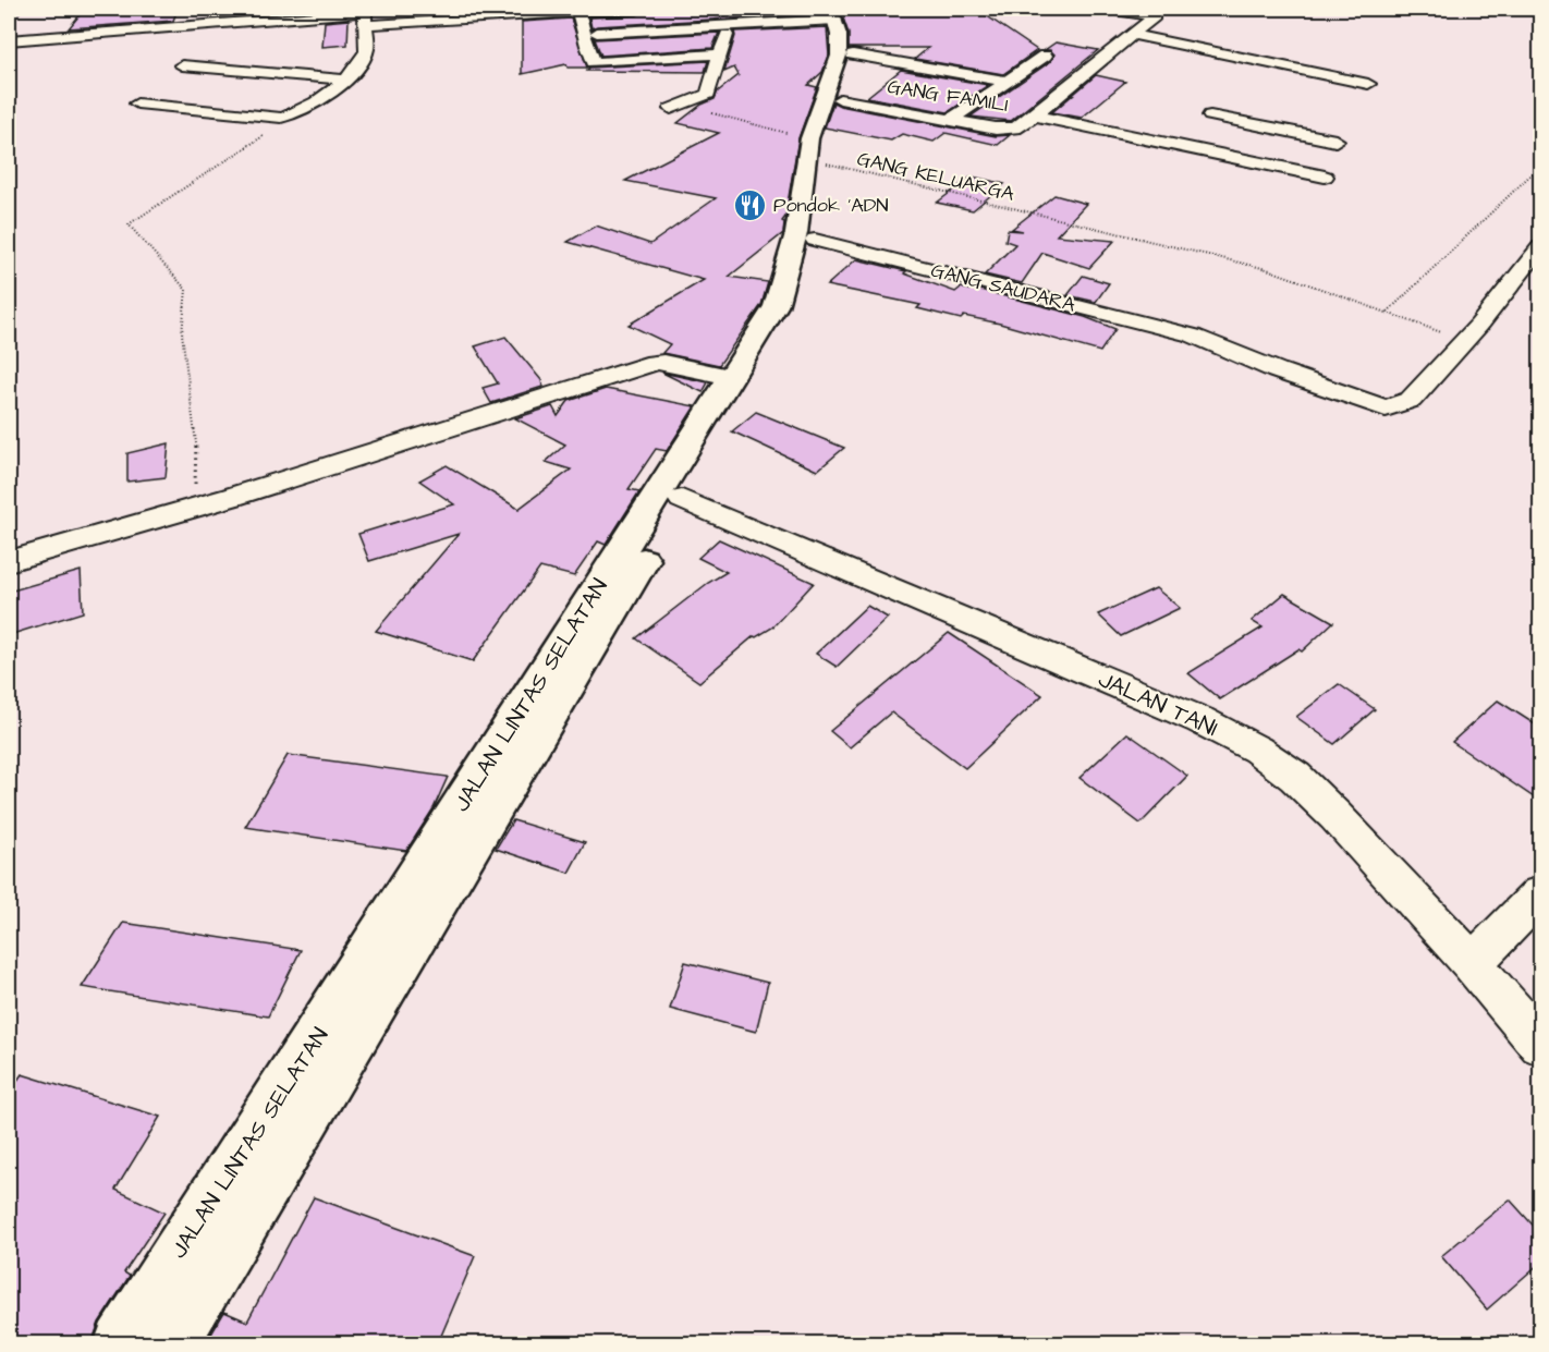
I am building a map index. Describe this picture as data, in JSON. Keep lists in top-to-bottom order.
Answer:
{
  "streets": {
    "highway": ["JALAN LINTAS SELATAN"],
    "street": ["GANG FAMILI", "GANG SAUDARA", "JALAN TANI"],
    "path": ["GANG KELUARGA"]
  },
  "crossings": [
    ["GANG FAMILI", "JALAN LINTAS SELATAN"],
    ["GANG KELUARGA", "GANG SAUDARA"],
    ["GANG KELUARGA", "JALAN LINTAS SELATAN"],
    ["GANG SAUDARA", "JALAN LINTAS SELATAN"],
    ["JALAN LINTAS SELATAN", "JALAN TANI"]
  ],
  "places": {
    "restaurant": ["Pondok 'ADN"]
  }
}
